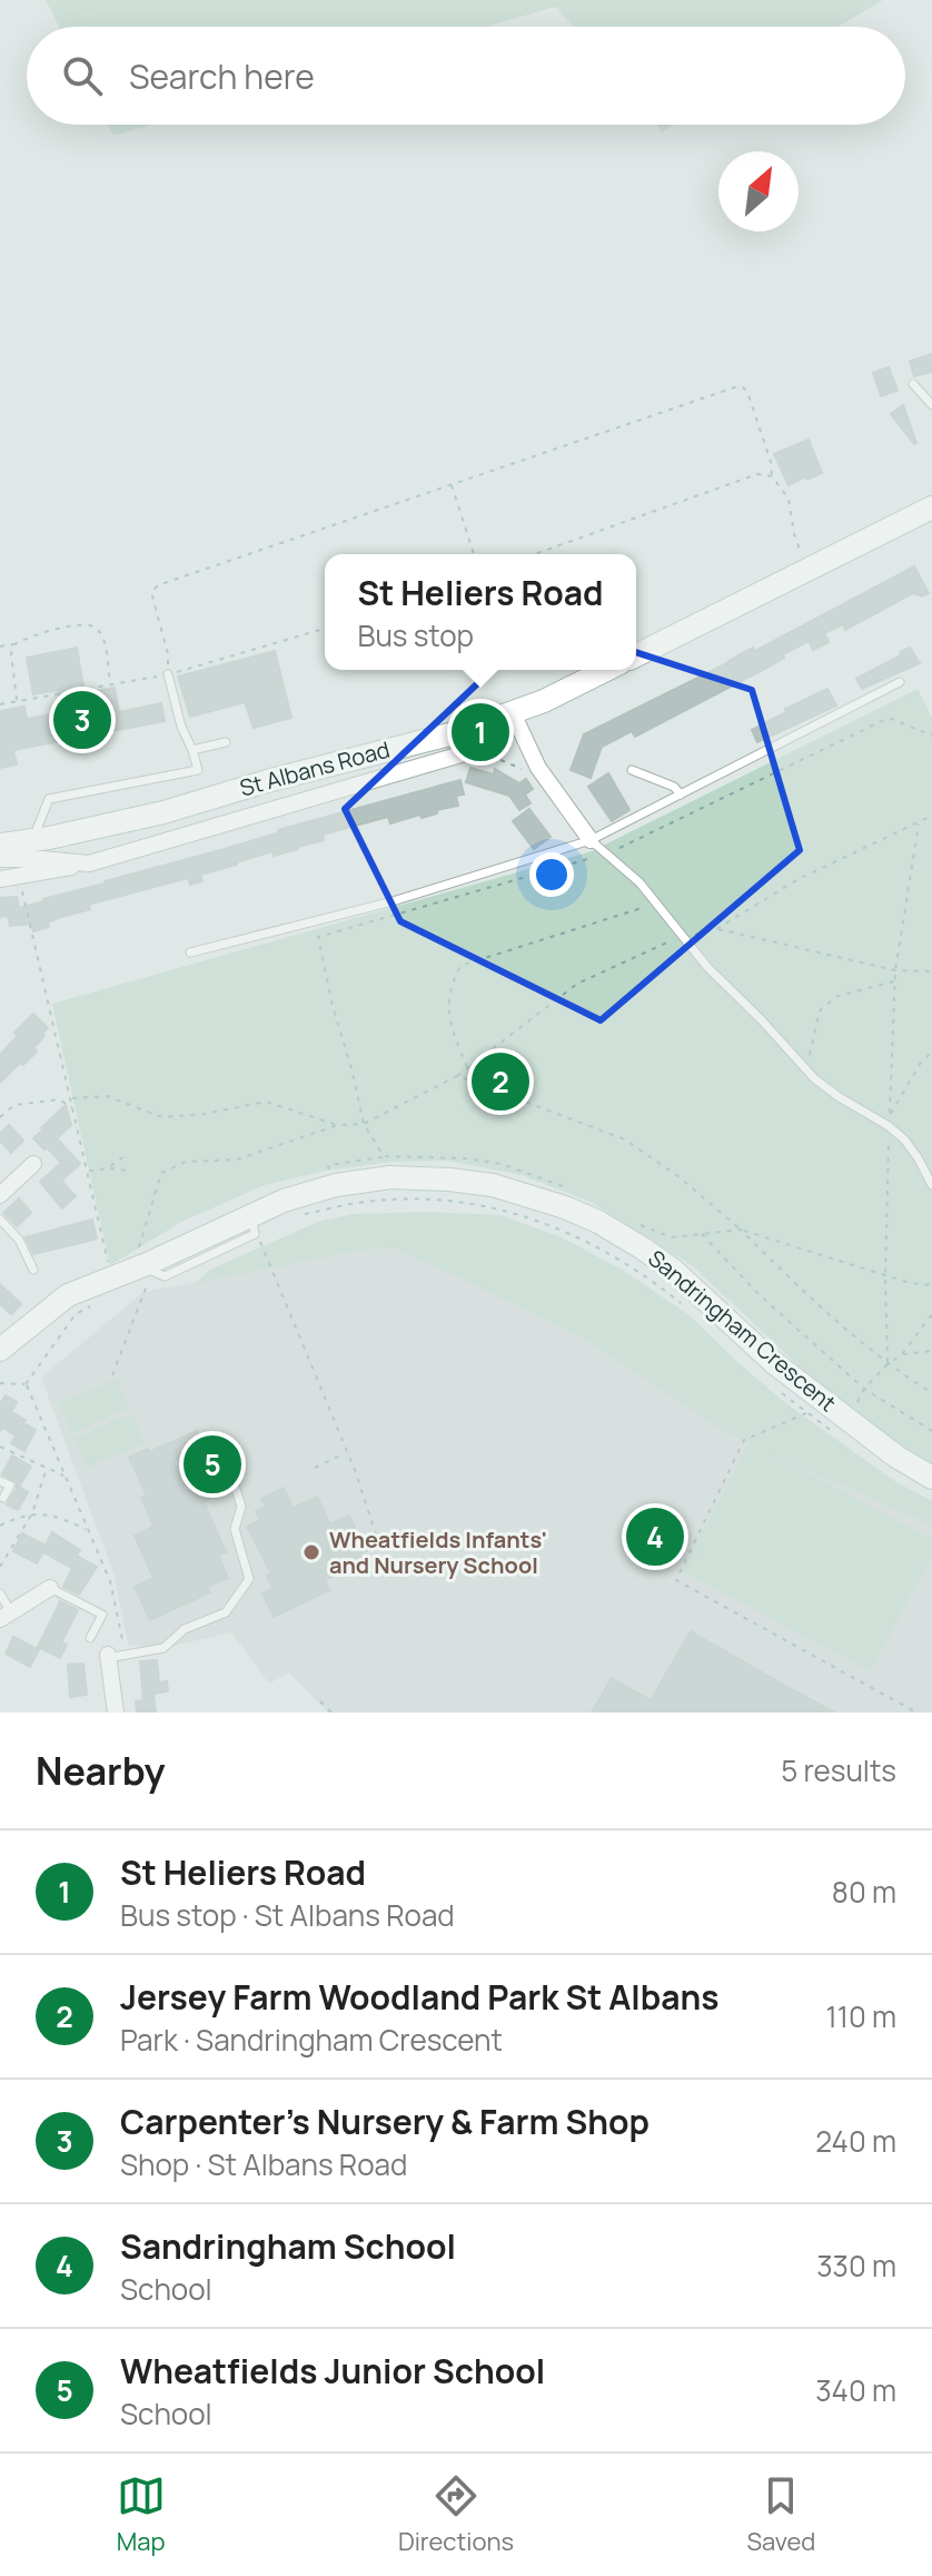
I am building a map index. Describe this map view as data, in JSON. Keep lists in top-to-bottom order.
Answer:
{
  "streets": {
    "street": ["St Albans Road", "Sandringham Crescent"]
  },
  "places": ["Wheatfields Infants' and Nursery School"],
  "north": "top right",
  "page": {
    "search": "Search here",
    "popup": ["St Heliers Road", "Bus stop"],
    "pins": [
      "3",
      "1",
      "2",
      "5",
      "4"
    ],
    "heading": ["Nearby", "5 results"],
    "list": [
      {
        "mark": "1",
        "name": "St Heliers Road",
        "note": "Bus stop · St Albans Road",
        "value": "80 m"
      },
      {
        "mark": "2",
        "name": "Jersey Farm Woodland Park St Albans",
        "note": "Park · Sandringham Crescent",
        "value": "110 m"
      },
      {
        "mark": "3",
        "name": "Carpenter's Nursery & Farm Shop",
        "note": "Shop · St Albans Road",
        "value": "240 m"
      },
      {
        "mark": "4",
        "name": "Sandringham School",
        "note": "School",
        "value": "330 m"
      },
      {
        "mark": "5",
        "name": "Wheatfields Junior School",
        "note": "School",
        "value": "340 m"
      }
    ],
    "nav": ["Map", "Directions", "Saved"]
  }
}
